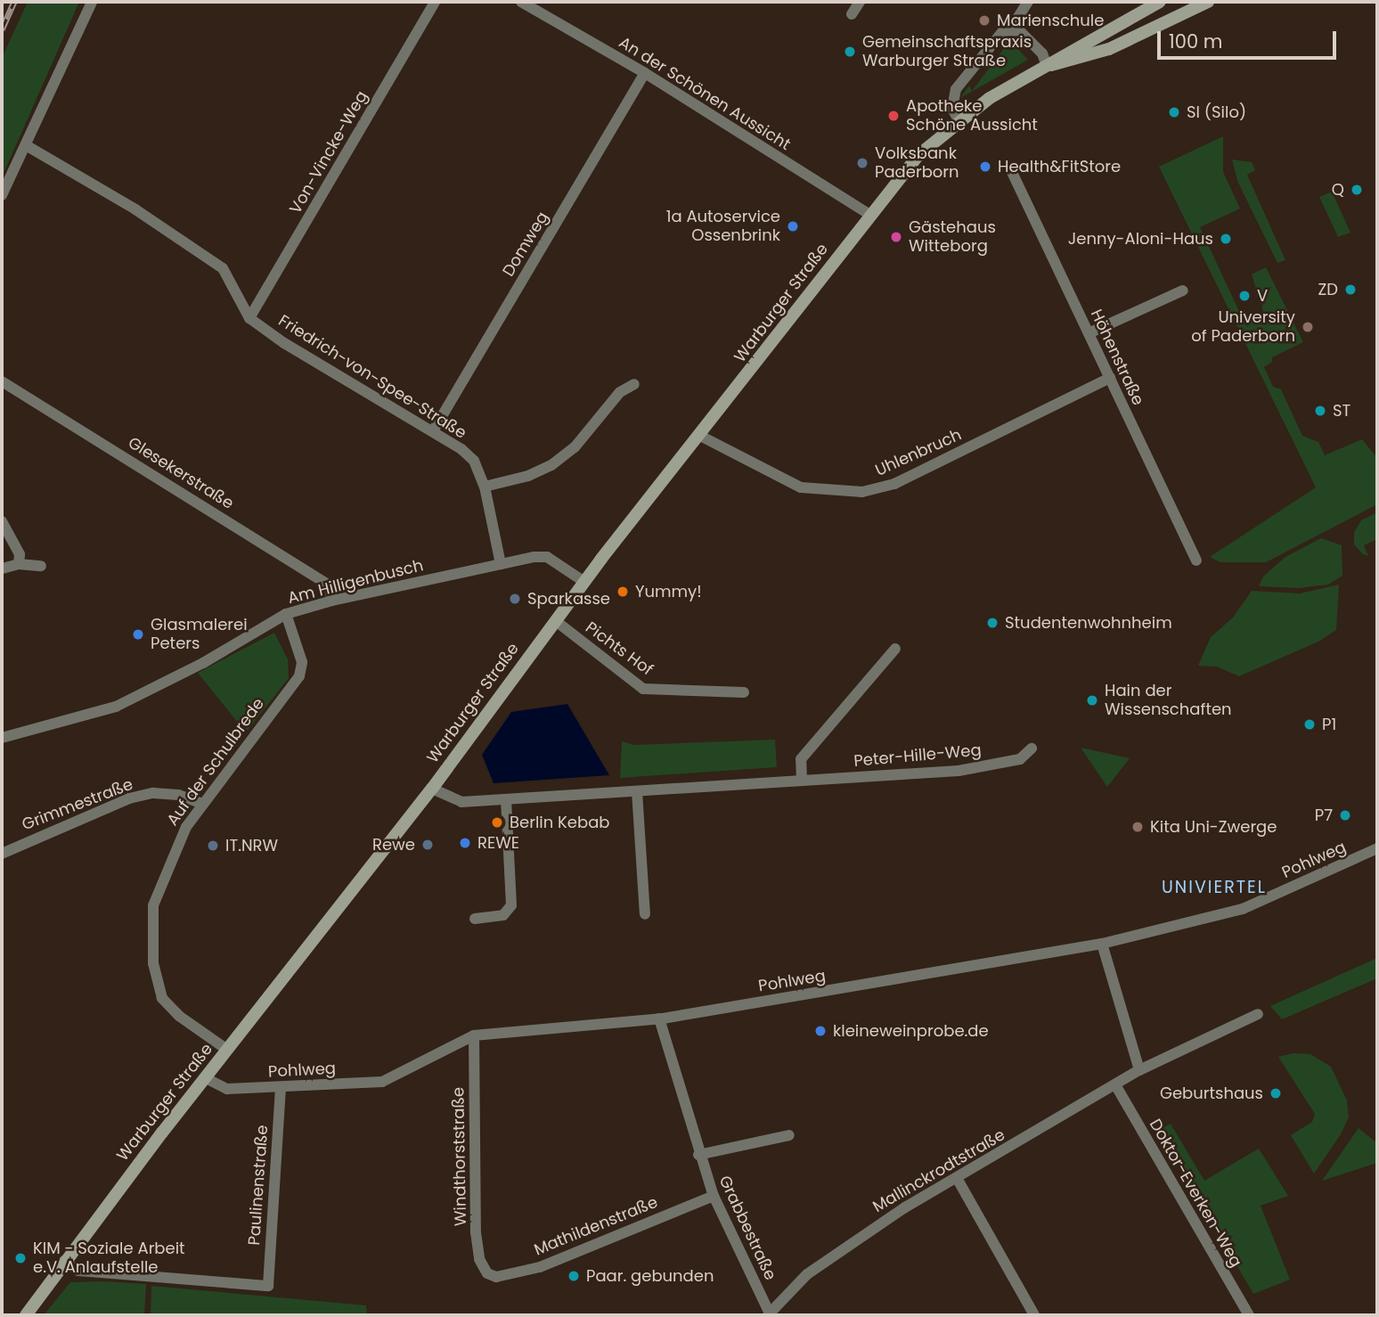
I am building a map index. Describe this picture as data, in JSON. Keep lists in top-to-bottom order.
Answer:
{
  "streets": {
    "main road": ["Warburger Straße"],
    "street": [
      "An der Schönen Aussicht",
      "Von-Vincke-Weg",
      "Domweg",
      "Höhenstraße",
      "Friedrich-von-Spee-Straße",
      "Uhlenbruch",
      "Glesekerstraße",
      "Am Hilligenbusch",
      "Pichts Hof",
      "Peter-Hille-Weg",
      "Auf der Schulbrede",
      "Grimmestraße",
      "Pohlweg",
      "Windthorststraße",
      "Mallinckrodtstraße",
      "Paulinenstraße",
      "Doktor-Everken-Weg",
      "Mathildenstraße",
      "Grabbestraße"
    ]
  },
  "crossings": [
    ["An der Schönen Aussicht", "Domweg"],
    ["An der Schönen Aussicht", "Warburger Straße"],
    ["Von-Vincke-Weg", "Friedrich-von-Spee-Straße"],
    ["Domweg", "Friedrich-von-Spee-Straße"],
    ["Warburger Straße", "Uhlenbruch"],
    ["Warburger Straße", "Am Hilligenbusch"],
    ["Warburger Straße", "Pichts Hof"],
    ["Warburger Straße", "Peter-Hille-Weg"],
    ["Warburger Straße", "Auf der Schulbrede"],
    ["Warburger Straße", "Pohlweg"],
    ["Warburger Straße", "Paulinenstraße"],
    ["Höhenstraße", "Uhlenbruch"],
    ["Friedrich-von-Spee-Straße", "Am Hilligenbusch"],
    ["Glesekerstraße", "Am Hilligenbusch"],
    ["Am Hilligenbusch", "Auf der Schulbrede"],
    ["Auf der Schulbrede", "Grimmestraße"],
    ["Pohlweg", "Windthorststraße"],
    ["Pohlweg", "Paulinenstraße"],
    ["Pohlweg", "Grabbestraße"],
    ["Windthorststraße", "Mathildenstraße"],
    ["Mallinckrodtstraße", "Doktor-Everken-Weg"],
    ["Mallinckrodtstraße", "Grabbestraße"],
    ["Mathildenstraße", "Grabbestraße"]
  ],
  "districts": ["UNIVIERTEL"],
  "places": [
    "Marienschule",
    "Gemeinschaftspraxis Warburger Straße",
    "SI (Silo)",
    "Apotheke Schöne Aussicht",
    "Volksbank Paderborn",
    "Health&FitStore",
    "Q",
    "1a Autoservice Ossenbrink",
    "Gästehaus Witteborg",
    "Jenny-Aloni-Haus",
    "ZD",
    "V",
    "University of Paderborn",
    "ST",
    "Yummy!",
    "Sparkasse",
    "Studentenwohnheim",
    "Glasmalerei Peters",
    "Hain der Wissenschaften",
    "P1",
    "P7",
    "Berlin Kebab",
    "Kita Uni-Zwerge",
    "REWE",
    "Rewe",
    "IT.NRW",
    "kleineweinprobe.de",
    "Geburtshaus",
    "KIM - Soziale Arbeit e.V. Anlaufstelle",
    "Paar. gebunden"
  ],
  "scale_bar": "100 m"
}
